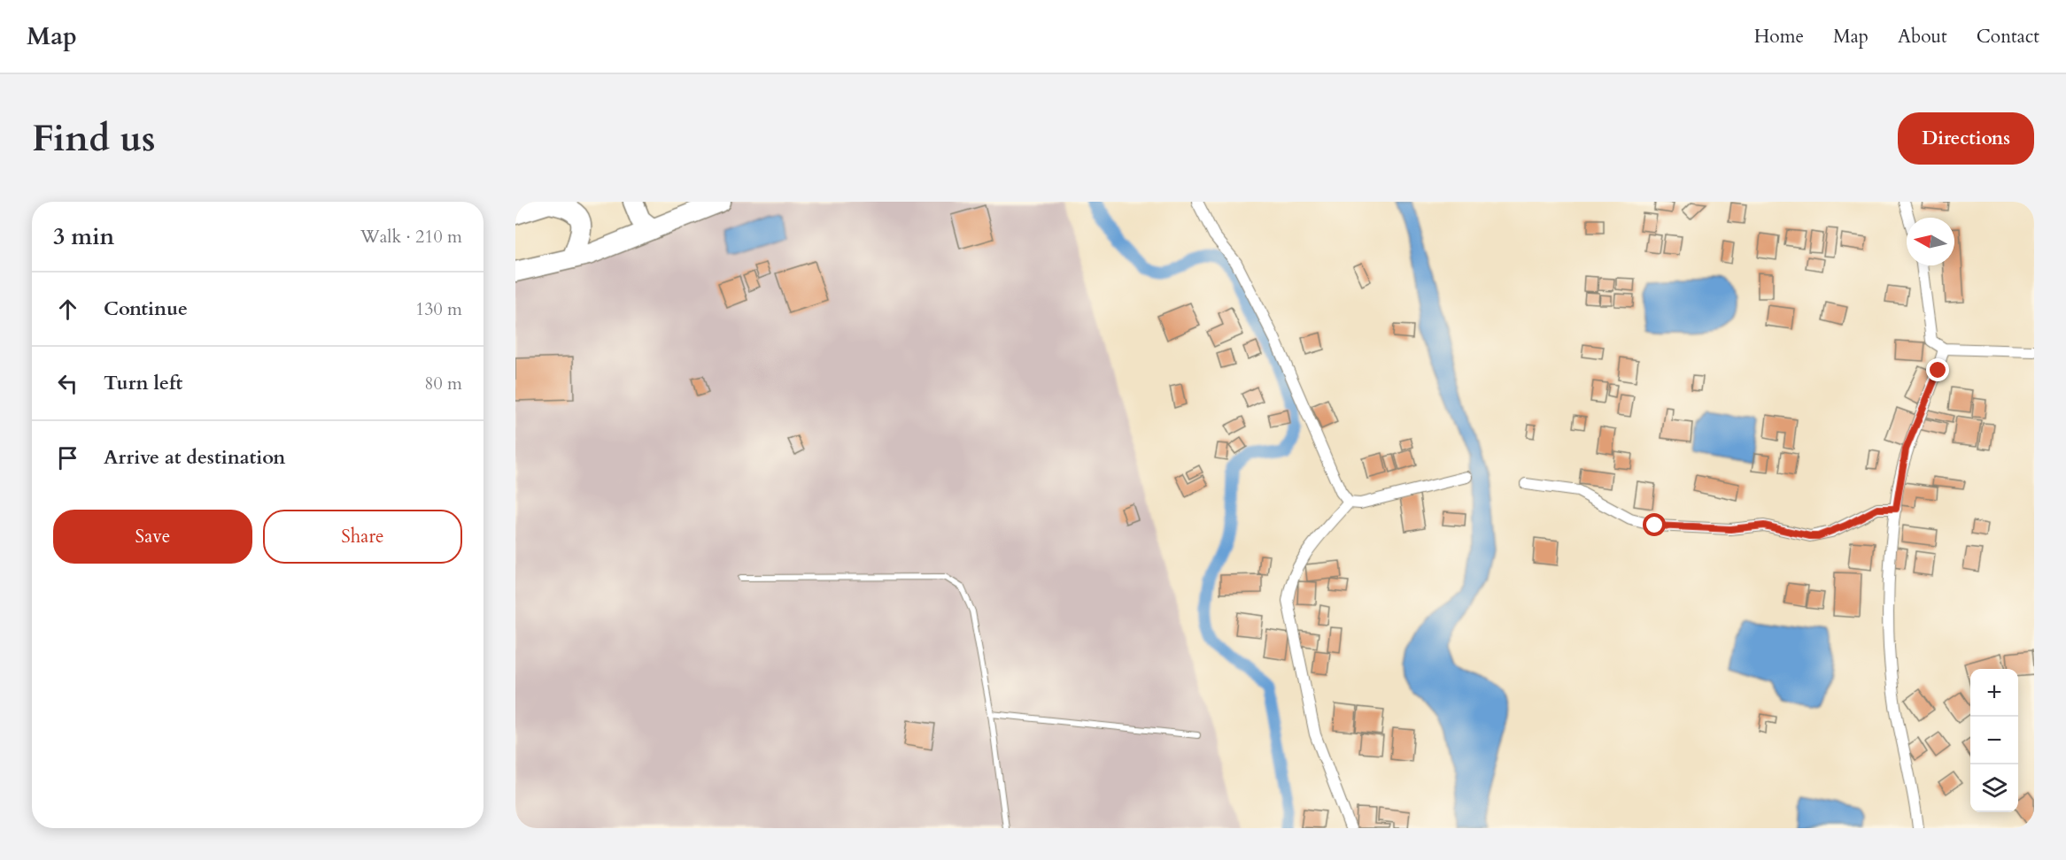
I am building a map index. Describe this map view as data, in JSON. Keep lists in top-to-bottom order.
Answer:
{
  "north": "left",
  "page": {
    "header": "Map",
    "nav": [
      "Home",
      "Map",
      "About",
      "Contact"
    ],
    "buttons": [
      "Directions",
      ["Save", "Share"]
    ],
    "title": "Find us",
    "heading": ["3 min", "Walk · 210 m"],
    "list": [
      ["Continue", "130 m"],
      ["Turn left", "80 m"],
      "Arrive at destination"
    ],
    "map_buttons": ["+", "−"]
  }
}
